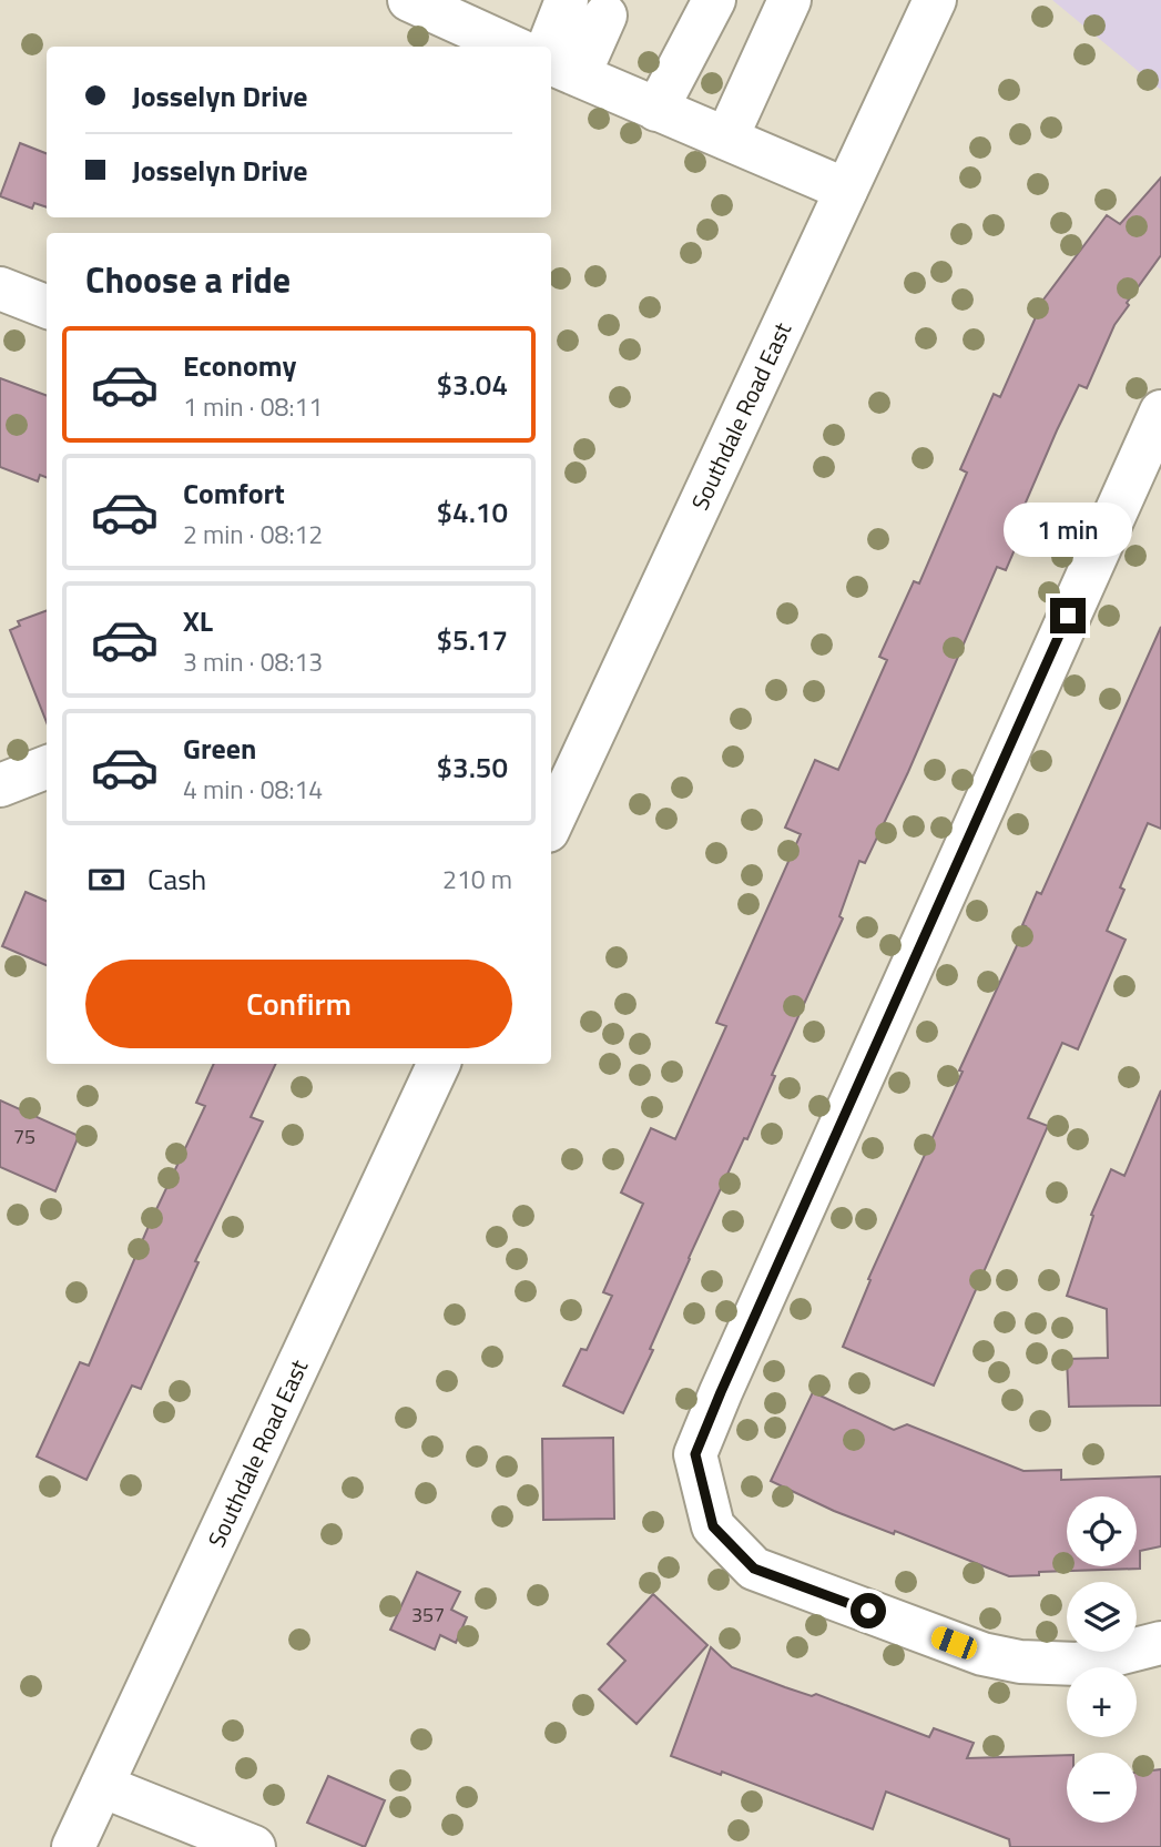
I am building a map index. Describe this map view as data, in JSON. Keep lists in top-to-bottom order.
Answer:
{
  "streets": {
    "street": ["Southdale Road East"]
  },
  "house_numbers": ["75", "357"],
  "page": {
    "banner": ["Josselyn Drive", "Josselyn Drive"],
    "heading": "Choose a ride",
    "list": [
      {
        "name": "Economy",
        "note": "1 min · 08:11",
        "value": "$3.04"
      },
      {
        "name": "Comfort",
        "note": "2 min · 08:12",
        "value": "$4.10"
      },
      {
        "name": "XL",
        "note": "3 min · 08:13",
        "value": "$5.17"
      },
      {
        "name": "Green",
        "note": "4 min · 08:14",
        "value": "$3.50"
      }
    ],
    "bubble": "1 min",
    "pay": ["Cash", "210 m"],
    "buttons": "Confirm",
    "map_buttons": ["+", "−"]
  }
}
